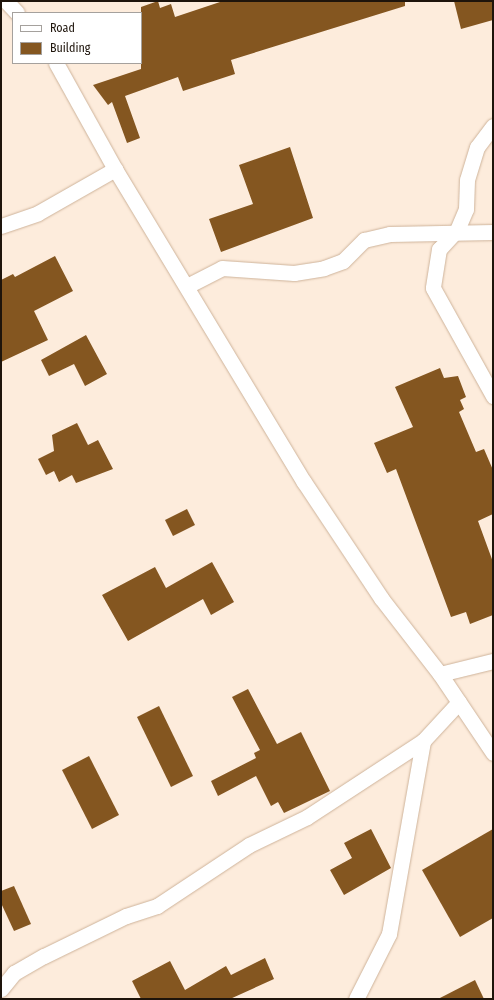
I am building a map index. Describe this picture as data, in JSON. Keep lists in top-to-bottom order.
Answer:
{
  "legend": ["Road", "Building"]
}
